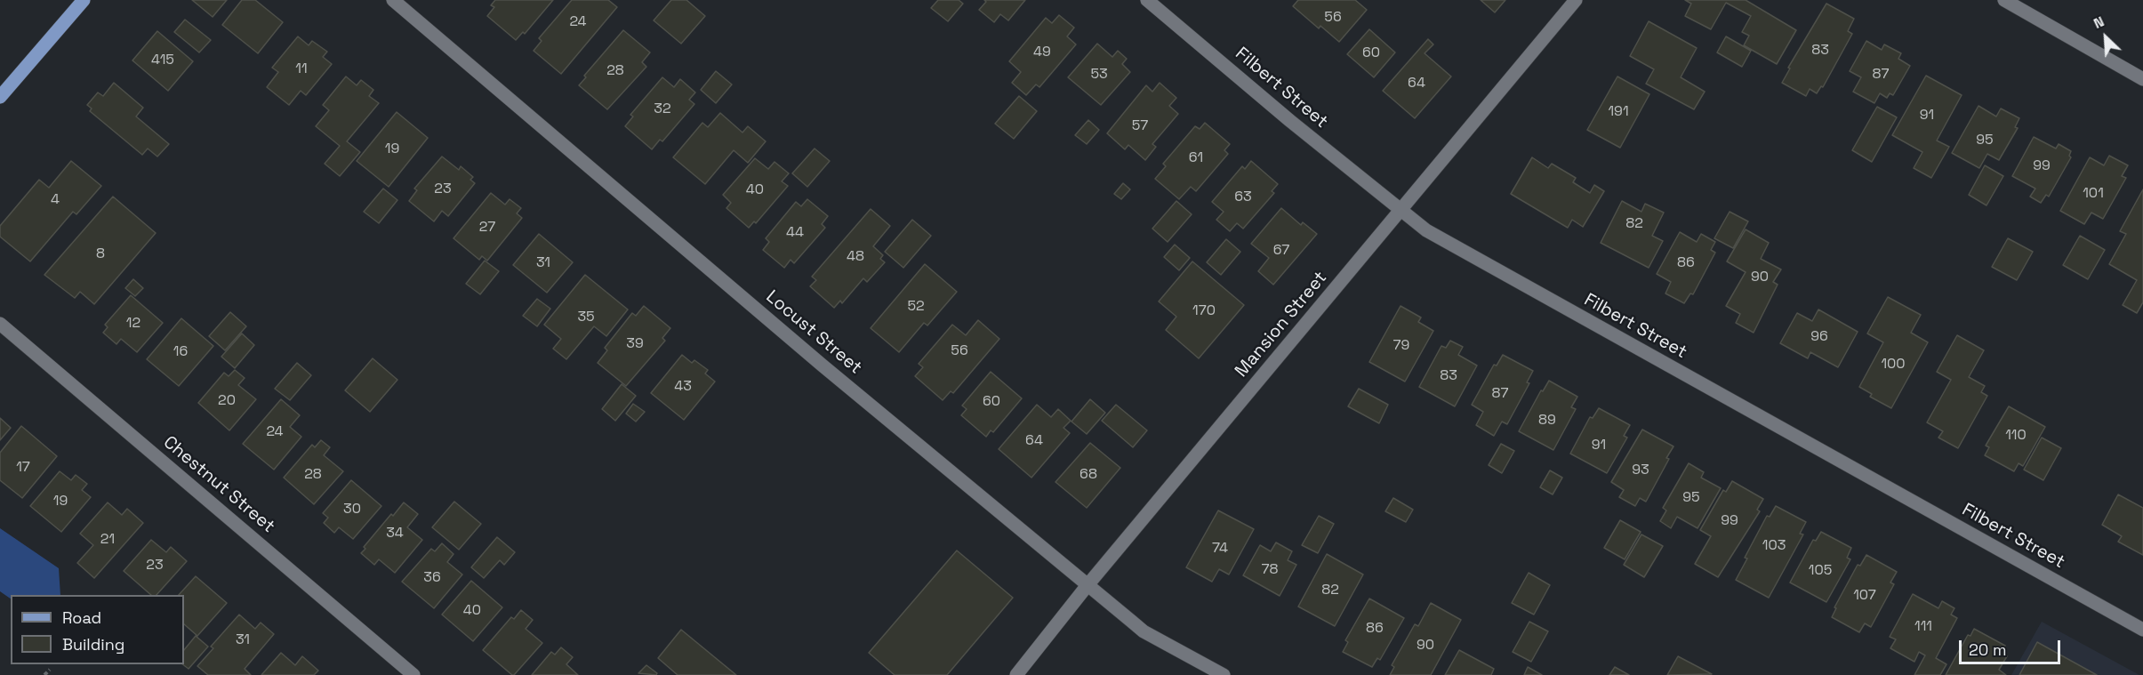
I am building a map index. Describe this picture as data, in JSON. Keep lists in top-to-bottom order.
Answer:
{
  "streets": {
    "street": [
      "Filbert Street",
      "Mansion Street",
      "Locust Street",
      "Chestnut Street"
    ]
  },
  "crossings": [
    ["Filbert Street", "Mansion Street"],
    ["Mansion Street", "Locust Street"]
  ],
  "house_numbers": [
    "56",
    "24",
    "83",
    "49",
    "60",
    "415",
    "11",
    "28",
    "53",
    "87",
    "64",
    "32",
    "191",
    "91",
    "57",
    "95",
    "19",
    "61",
    "99",
    "23",
    "40",
    "101",
    "63",
    "4",
    "82",
    "27",
    "44",
    "67",
    "8",
    "48",
    "31",
    "86",
    "90",
    "52",
    "170",
    "35",
    "12",
    "96",
    "39",
    "79",
    "56",
    "16",
    "100",
    "83",
    "43",
    "87",
    "20",
    "60",
    "89",
    "24",
    "110",
    "64",
    "91",
    "17",
    "93",
    "28",
    "68",
    "95",
    "19",
    "30",
    "99",
    "34",
    "21",
    "103",
    "74",
    "23",
    "78",
    "105",
    "36",
    "82",
    "107",
    "40",
    "111",
    "86",
    "31",
    "90"
  ],
  "legend": ["Road", "Building"],
  "scale_bar": "20 m",
  "north": "top left"
}
